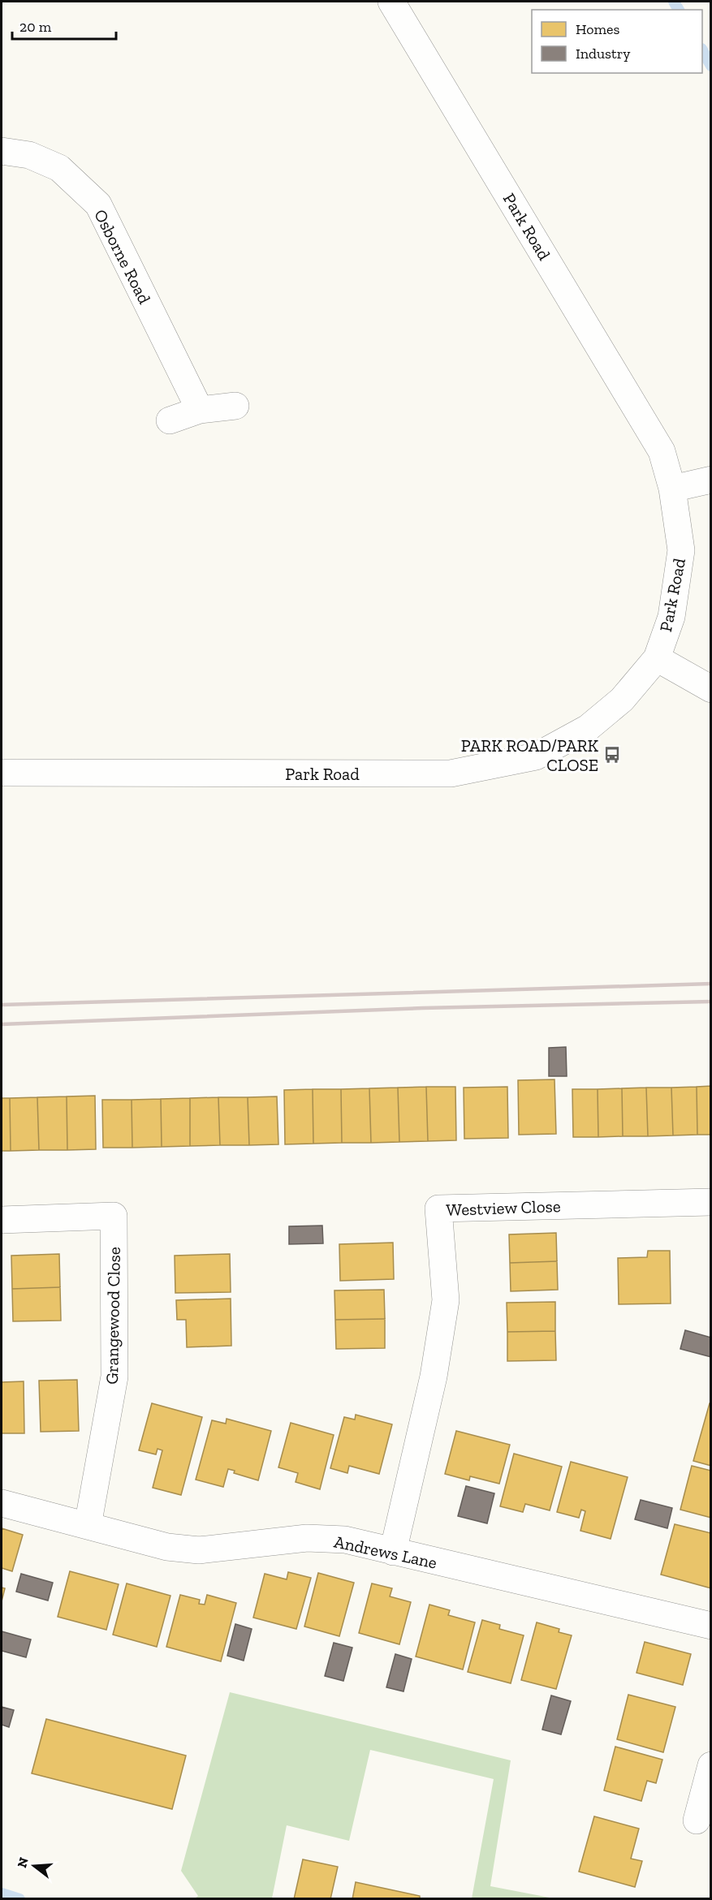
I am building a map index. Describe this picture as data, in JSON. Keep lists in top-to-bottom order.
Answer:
{
  "streets": {
    "street": [
      "Park Road",
      "Osborne Road",
      "Westview Close",
      "Grangewood Close",
      "Andrews Lane"
    ]
  },
  "crossings": [
    ["Westview Close", "Andrews Lane"],
    ["Grangewood Close", "Andrews Lane"]
  ],
  "places": {
    "bus stop": ["PARK ROAD/PARK CLOSE"]
  },
  "legend": ["Homes", "Industry"],
  "scale_bar": "20 m",
  "north": "left"
}
